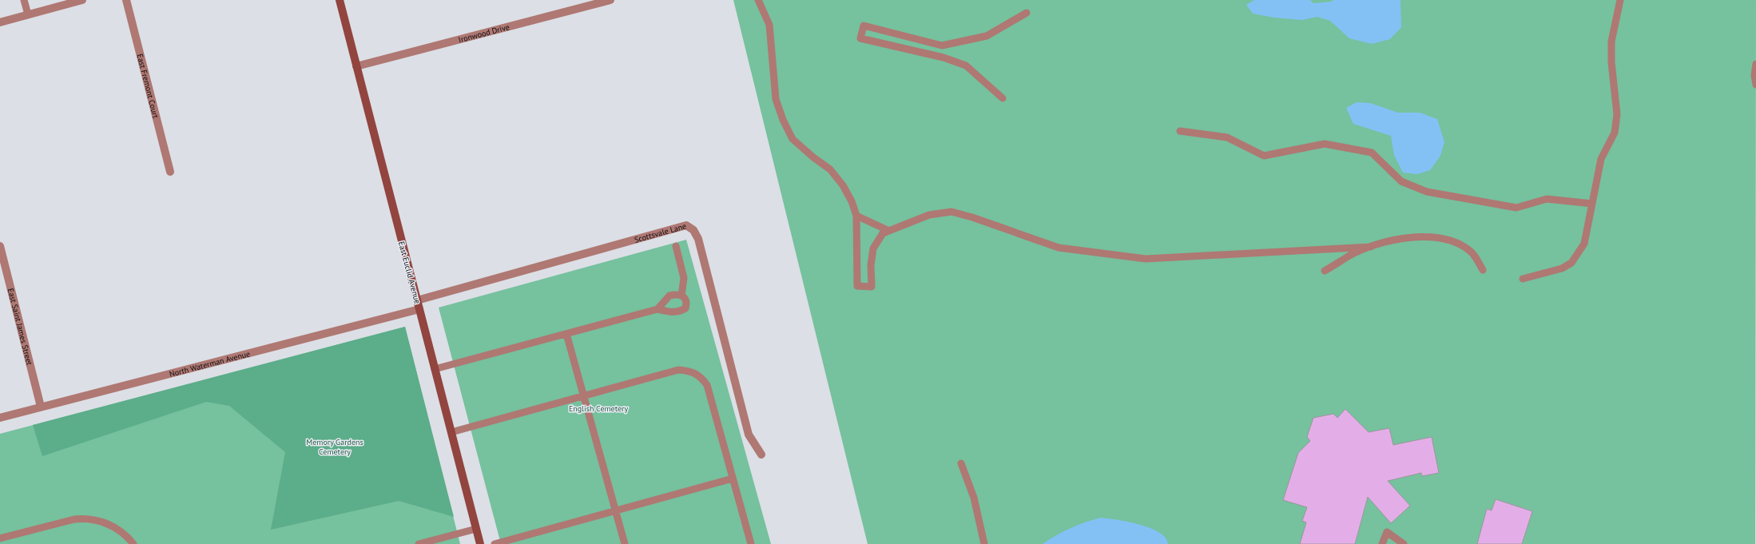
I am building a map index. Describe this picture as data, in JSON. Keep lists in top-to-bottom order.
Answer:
{
  "streets": {
    "main road": ["East Euclid Avenue"],
    "street": [
      "Ironwood Drive",
      "East Fremont Court",
      "Scottsvale Lane",
      "East Saint James Street",
      "North Waterman Avenue"
    ]
  },
  "crossings": [
    ["Ironwood Drive", "East Euclid Avenue"],
    ["Scottsvale Lane", "East Euclid Avenue"],
    ["East Euclid Avenue", "North Waterman Avenue"],
    ["East Saint James Street", "North Waterman Avenue"]
  ],
  "parks": ["English Cemetery", "Memory Gardens Cemetery"]
}
